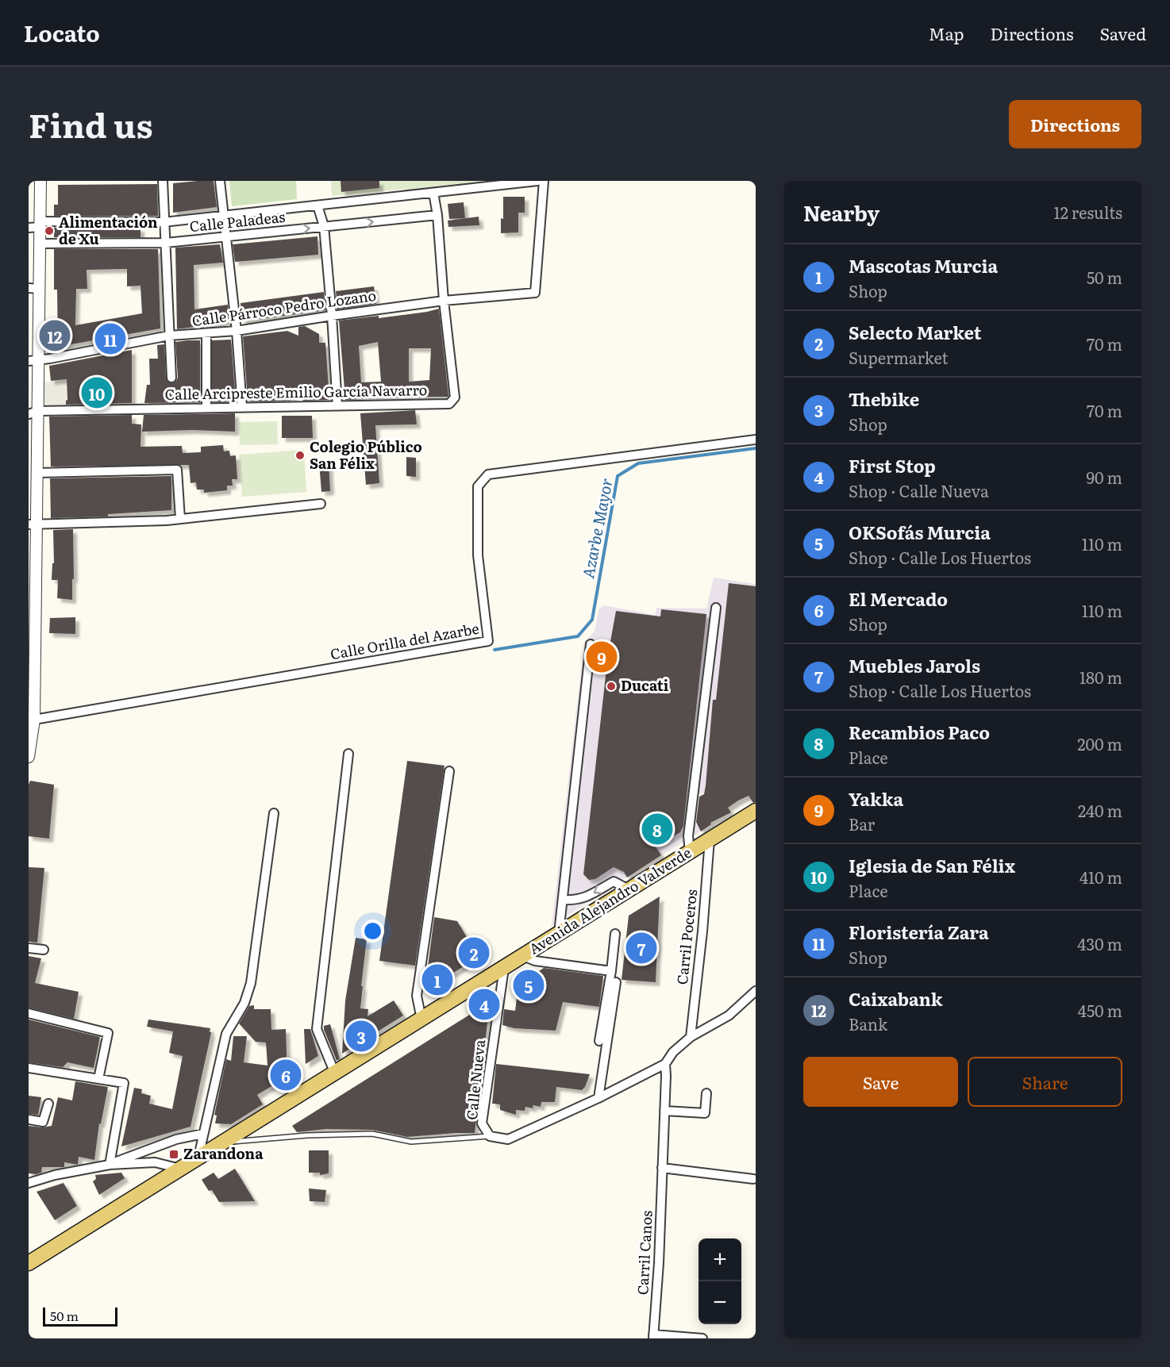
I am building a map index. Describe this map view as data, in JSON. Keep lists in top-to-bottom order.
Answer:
{
  "streets": {
    "main road": ["Avenida Alejandro Valverde"],
    "street": [
      "Calle Paladeas",
      "Calle Párroco Pedro Lozano",
      "Calle Arcipreste Emilio García Navarro",
      "Calle Orilla del Azarbe",
      "Carril Poceros",
      "Calle Nueva",
      "Carril Canos"
    ]
  },
  "crossings": [
    ["Calle Paladeas", "Calle Arcipreste Emilio García Navarro"],
    ["Calle Párroco Pedro Lozano", "Calle Arcipreste Emilio García Navarro"],
    ["Avenida Alejandro Valverde", "Carril Poceros"],
    ["Avenida Alejandro Valverde", "Calle Nueva"]
  ],
  "water": ["Azarbe Mayor"],
  "places": {
    "other": ["Alimentación de Xu", "Colegio Público San Félix", "Ducati"],
    "transit": ["Zarandona"]
  },
  "scale_bar": "50 m",
  "page": {
    "header": "Locato",
    "nav": ["Map", "Directions", "Saved"],
    "title": "Find us",
    "buttons": [
      "Directions",
      ["Save", "Share"]
    ],
    "heading": ["Nearby", "12 results"],
    "list": [
      {
        "mark": "1",
        "name": "Mascotas Murcia",
        "note": "Shop",
        "value": "50 m"
      },
      {
        "mark": "2",
        "name": "Selecto Market",
        "note": "Supermarket",
        "value": "70 m"
      },
      {
        "mark": "3",
        "name": "Thebike",
        "note": "Shop",
        "value": "70 m"
      },
      {
        "mark": "4",
        "name": "First Stop",
        "note": "Shop · Calle Nueva",
        "value": "90 m"
      },
      {
        "mark": "5",
        "name": "OKSofás Murcia",
        "note": "Shop · Calle Los Huertos",
        "value": "110 m"
      },
      {
        "mark": "6",
        "name": "El Mercado",
        "note": "Shop",
        "value": "110 m"
      },
      {
        "mark": "7",
        "name": "Muebles Jarols",
        "note": "Shop · Calle Los Huertos",
        "value": "180 m"
      },
      {
        "mark": "8",
        "name": "Recambios Paco",
        "note": "Place",
        "value": "200 m"
      },
      {
        "mark": "9",
        "name": "Yakka",
        "note": "Bar",
        "value": "240 m"
      },
      {
        "mark": "10",
        "name": "Iglesia de San Félix",
        "note": "Place",
        "value": "410 m"
      },
      {
        "mark": "11",
        "name": "Floristería Zara",
        "note": "Shop",
        "value": "430 m"
      },
      {
        "mark": "12",
        "name": "Caixabank",
        "note": "Bank",
        "value": "450 m"
      }
    ],
    "pins": [
      "12",
      "11",
      "10",
      "9",
      "8",
      "7",
      "2",
      "1",
      "5",
      "4",
      "3",
      "6"
    ],
    "map_buttons": ["+", "−"],
    "scale": "50 m"
  }
}
